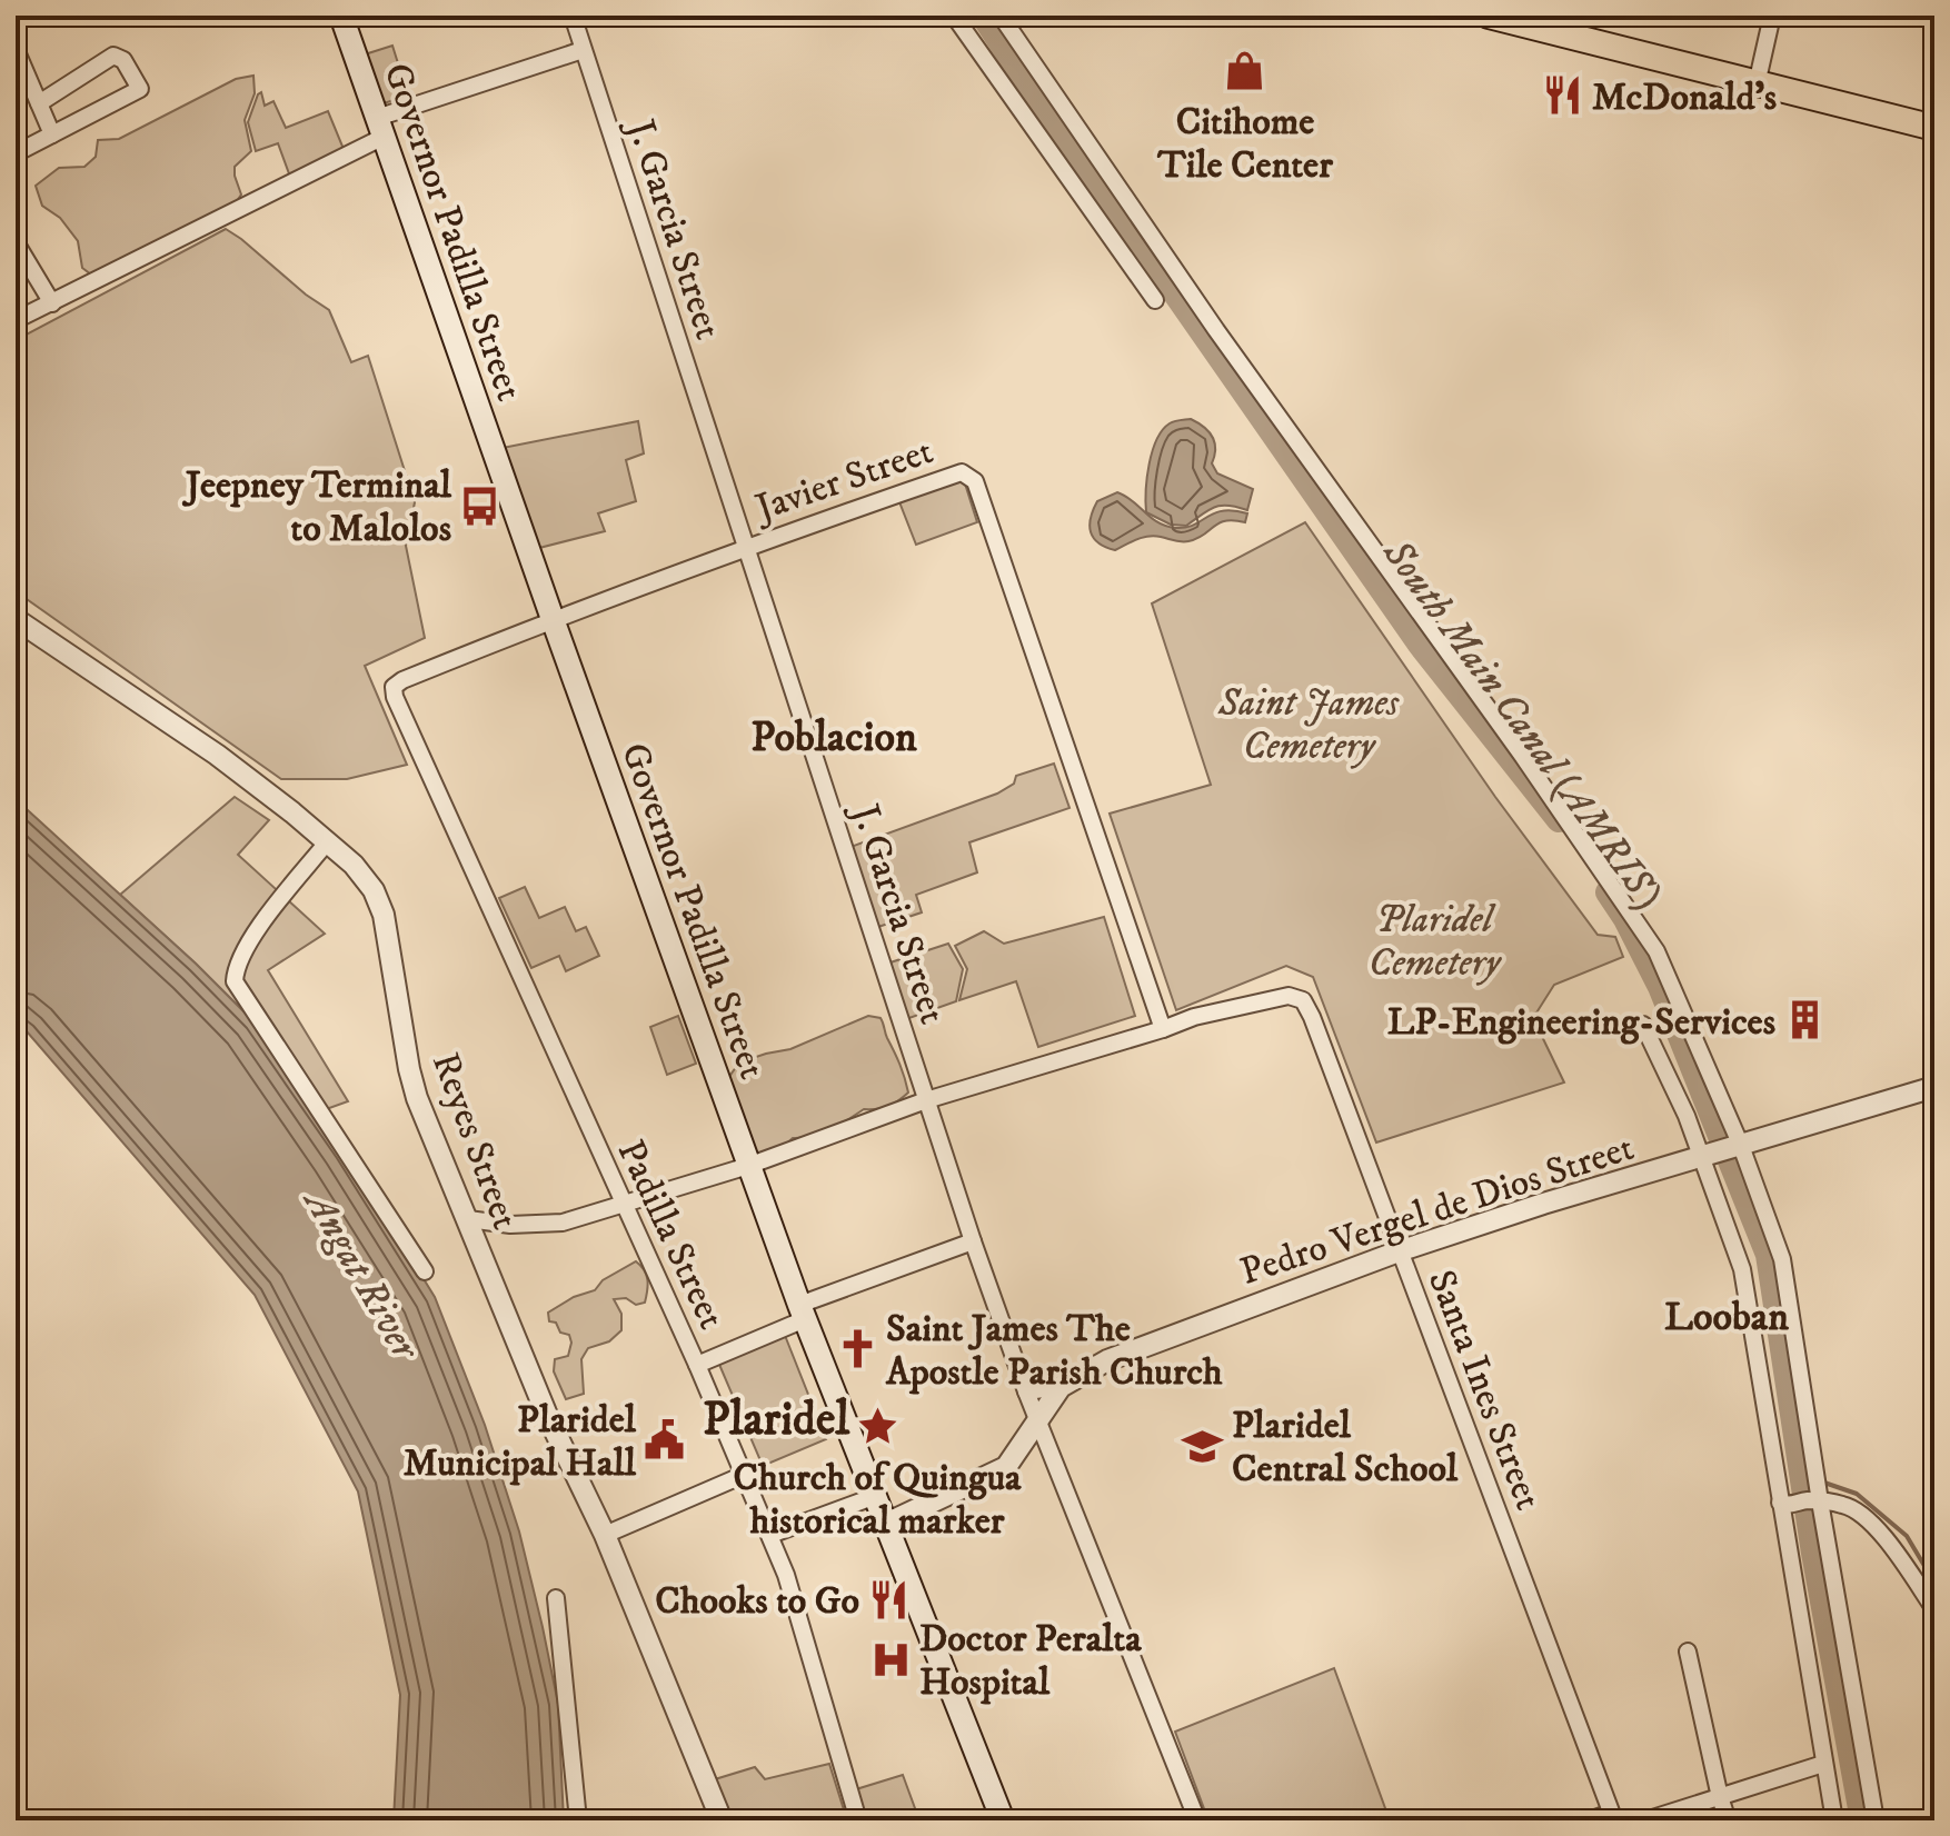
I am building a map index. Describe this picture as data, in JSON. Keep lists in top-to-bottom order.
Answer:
{
  "streets": {
    "main road": ["Governor Padilla Street"],
    "street": [
      "J. Garcia Street",
      "Javier Street",
      "Reyes Street",
      "Pedro Vergel de Dios Street",
      "Padilla Street",
      "Santa Ines Street"
    ]
  },
  "crossings": [
    ["J. Garcia Street", "Javier Street"],
    ["J. Garcia Street", "Pedro Vergel de Dios Street"],
    ["J. Garcia Street", "Santa Ines Street"],
    ["Governor Padilla Street", "Javier Street"],
    ["Governor Padilla Street", "Pedro Vergel de Dios Street"],
    ["Governor Padilla Street", "Santa Ines Street"],
    ["Javier Street", "Padilla Street"],
    ["Javier Street", "Santa Ines Street"],
    ["Reyes Street", "Santa Ines Street"],
    ["Pedro Vergel de Dios Street", "Santa Ines Street"],
    ["Padilla Street", "Santa Ines Street"]
  ],
  "districts": ["Poblacion", "Looban", "Plaridel"],
  "water": ["South Main Canal (AMRIS)", "Angat River"],
  "parks": ["Saint James Cemetery", "Plaridel Cemetery"],
  "places": {
    "shop": ["Citihome Tile Center"],
    "restaurant": ["McDonald's", "Chooks to Go"],
    "bus stop": ["Jeepney Terminal to Malolos"],
    "building": ["LP-Engineering-Services"],
    "church": ["Saint James The Apostle Parish Church"],
    "place": ["Church of Quingua historical marker"],
    "public building": ["Plaridel Municipal Hall"],
    "school or university": ["Plaridel Central School"],
    "hospital": ["Doctor Peralta Hospital"]
  }
}
